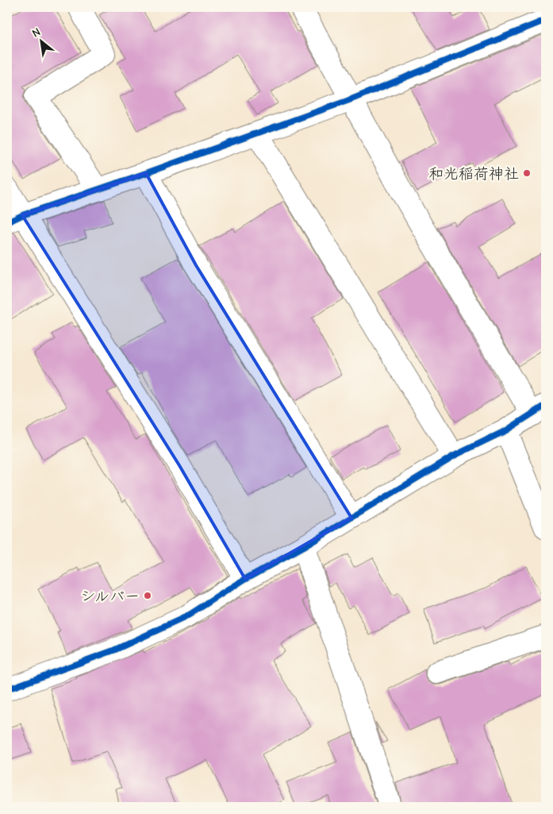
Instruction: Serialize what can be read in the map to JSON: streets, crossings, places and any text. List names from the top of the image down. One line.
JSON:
{"places":["和光稲荷神社","シルバー"],"north":"top left"}
